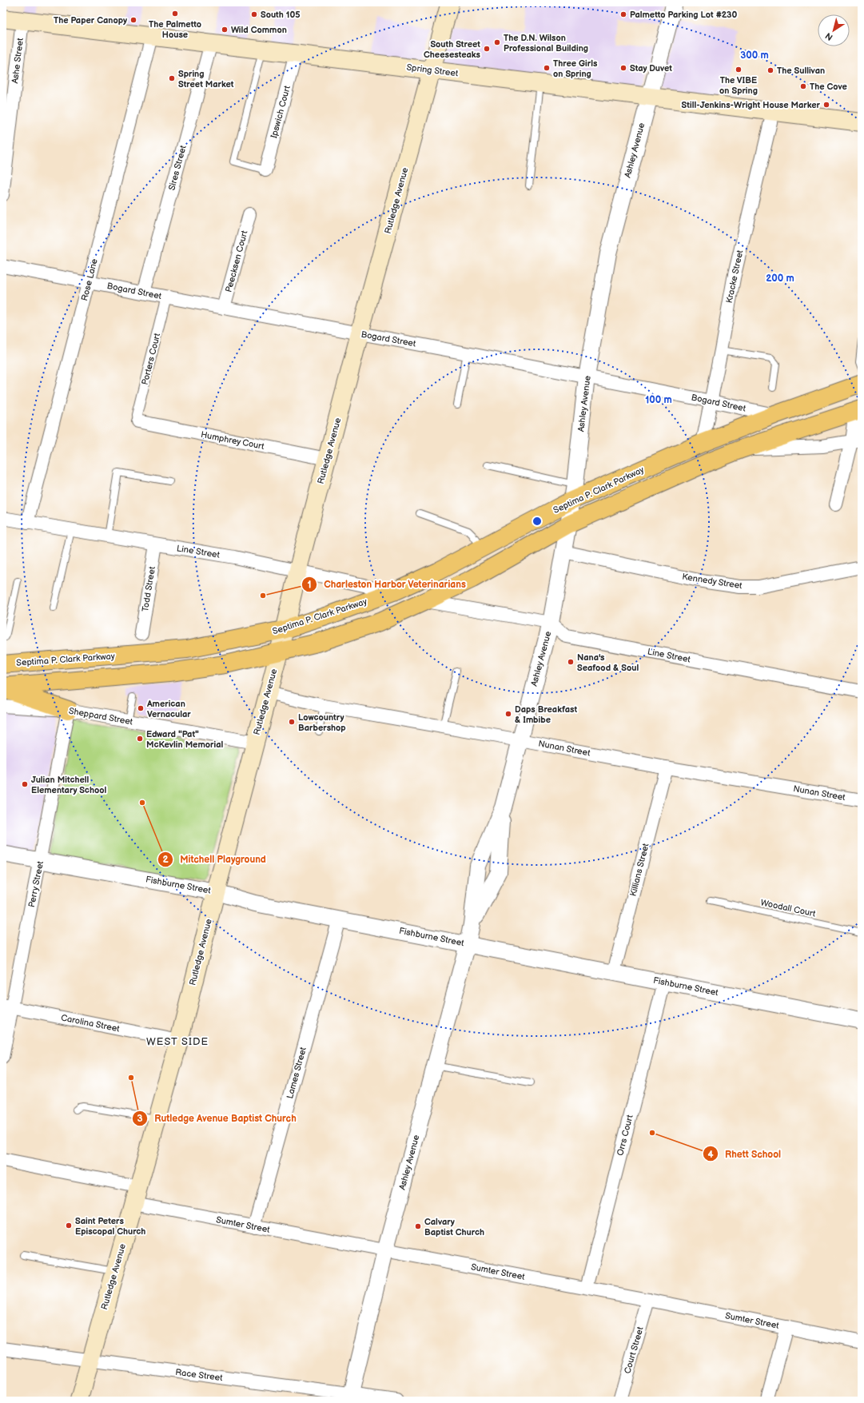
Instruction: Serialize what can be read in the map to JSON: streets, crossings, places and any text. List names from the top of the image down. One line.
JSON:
{"streets":{"highway":["Septima P. Clark Parkway"],"main road":["Spring Street","Rutledge Avenue"],"street":["Ashe Street","Ipswich Court","Ashley Avenue","Sires Street","Peecksen Court","Kracke Street","Rose Lane","Bogard Street","Porters Court","Humphrey Court","Line Street","Kennedy Street","Todd Street","Sheppard Street","Nunan Street","Killians Street","Perry Street","Fishburne Street","Carolina Street","Lames Street","Orrs Court","Sumter Street","Court Street","Race Street"],"lane":["Woodall Court"]},"crossings":[["Ashe Street","Spring Street"],["Spring Street","Ipswich Court"],["Spring Street","Ashley Avenue"],["Spring Street","Sires Street"],["Spring Street","Rutledge Avenue"],["Spring Street","Kracke Street"],["Spring Street","Rose Lane"],["Ashley Avenue","Bogard Street"],["Ashley Avenue","Septima P. Clark Parkway"],["Ashley Avenue","Line Street"],["Ashley Avenue","Kennedy Street"],["Ashley Avenue","Nunan Street"],["Ashley Avenue","Fishburne Street"],["Ashley Avenue","Sumter Street"],["Ashley Avenue","Race Street"],["Sires Street","Bogard Street"],["Rutledge Avenue","Bogard Street"],["Rutledge Avenue","Humphrey Court"],["Rutledge Avenue","Septima P. Clark Parkway"],["Rutledge Avenue","Line Street"],["Rutledge Avenue","Sheppard Street"],["Rutledge Avenue","Nunan Street"],["Rutledge Avenue","Fishburne Street"],["Rutledge Avenue","Carolina Street"],["Rutledge Avenue","Sumter Street"],["Rutledge Avenue","Race Street"],["Peecksen Court","Bogard Street"],["Kracke Street","Bogard Street"],["Kracke Street","Septima P. Clark Parkway"],["Rose Lane","Bogard Street"],["Rose Lane","Line Street"],["Bogard Street","Porters Court"],["Bogard Street","Septima P. Clark Parkway"],["Porters Court","Humphrey Court"],["Septima P. Clark Parkway","Line Street"],["Line Street","Todd Street"],["Sheppard Street","Perry Street"],["Nunan Street","Killians Street"],["Killians Street","Fishburne Street"],["Perry Street","Fishburne Street"],["Perry Street","Carolina Street"],["Fishburne Street","Lames Street"],["Fishburne Street","Orrs Court"],["Lames Street","Sumter Street"],["Orrs Court","Sumter Street"],["Sumter Street","Court Street"]],"districts":["WEST SIDE"],"places":["The Palmetto House","South 105","Palmetto Parking Lot #230","The Paper Canopy","Wild Common","The D.N. Wilson Professional Building","South Street Cheesesteaks","Three Girls on Spring","Stay Duvet","The VIBE on Spring","The Sullivan","Spring Street Market","The Cove","Still-Jenkins-Wright House Marker","Charleston Harbor Veterinarians","Nana's Seafood & Soul","American Vernacular","Daps Breakfast & Imbibe","Lowcountry Barbershop","Edward \"Pat\" McKevlin Memorial","Julian Mitchell Elementary School","Mitchell Playground","Rutledge Avenue Baptist Church","Rhett School","Saint Peters Episcopal Church","Calvary Baptist Church"],"north":"bottom left","rings":["300 m","200 m","100 m"]}
